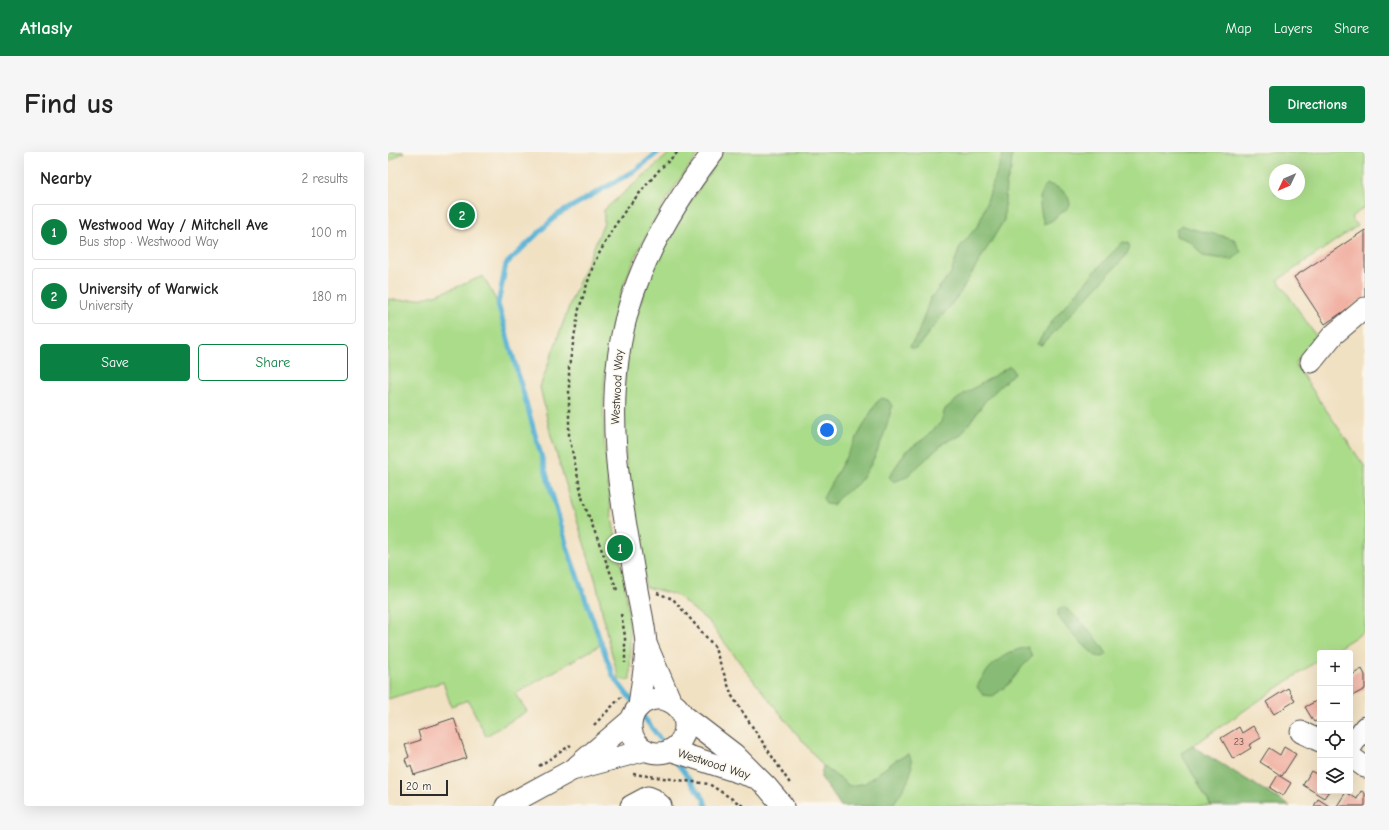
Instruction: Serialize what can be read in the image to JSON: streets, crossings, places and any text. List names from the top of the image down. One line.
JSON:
{"streets":{"street":["Westwood Way"]},"house_numbers":["23"],"scale_bar":"20 m","north":"bottom left","page":{"header":"Atlasly","nav":["Map","Layers","Share"],"buttons":["Directions",["Save","Share"]],"title":"Find us","heading":["Nearby","2 results"],"pins":["2","1"],"list":[{"mark":"1","name":"Westwood Way / Mitchell Ave","note":"Bus stop · Westwood Way","value":"100 m"},{"mark":"2","name":"University of Warwick","note":"University","value":"180 m"}],"map_buttons":["+","−"],"scale":"20 m"}}
